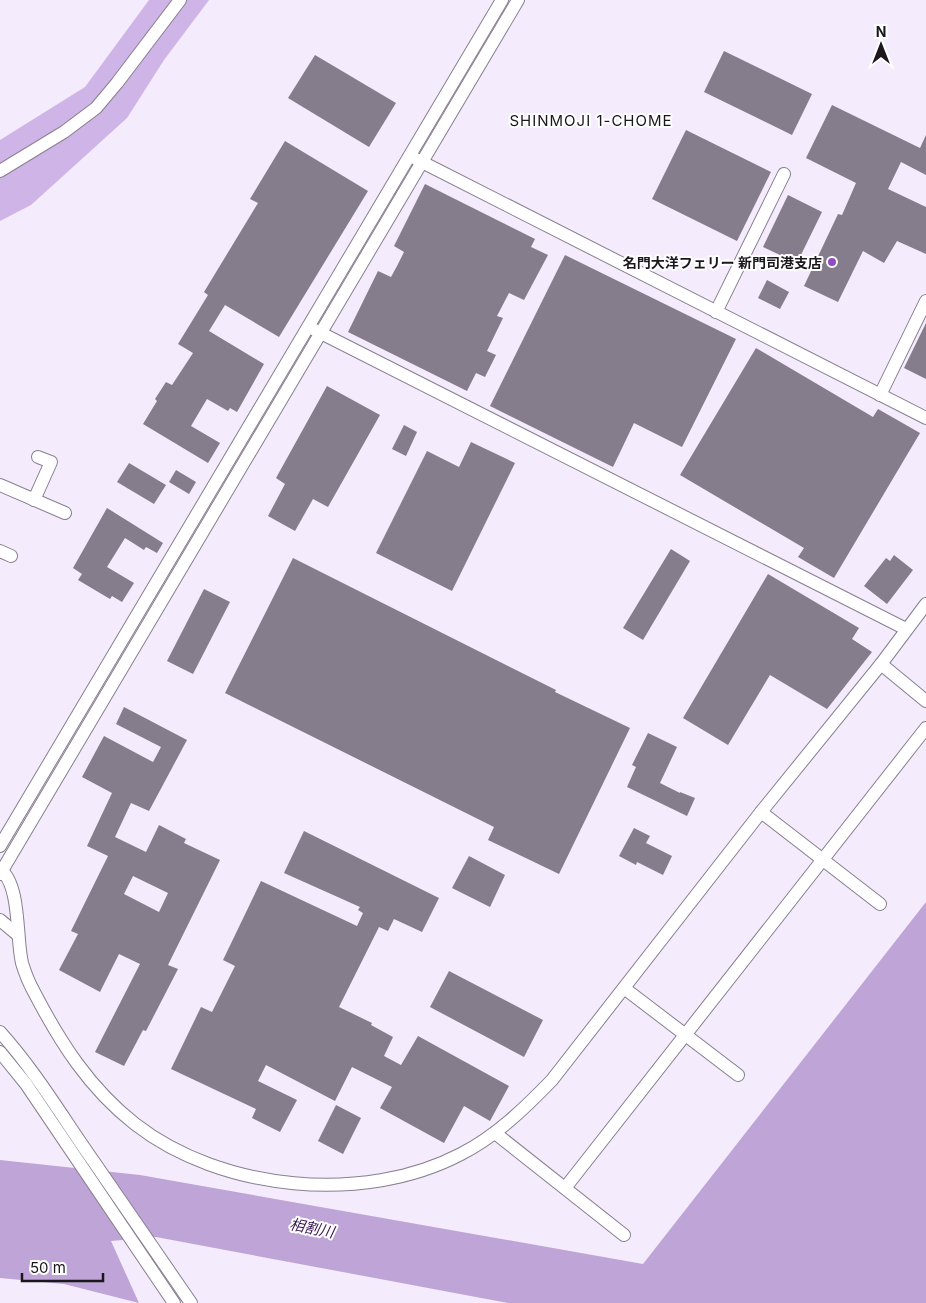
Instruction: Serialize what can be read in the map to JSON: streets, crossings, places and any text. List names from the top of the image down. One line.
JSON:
{"districts":["SHINMOJI 1-CHOME"],"water":["相割川"],"places":["名門大洋フェリー 新門司港支店"],"scale_bar":"50 m","north":"top"}
